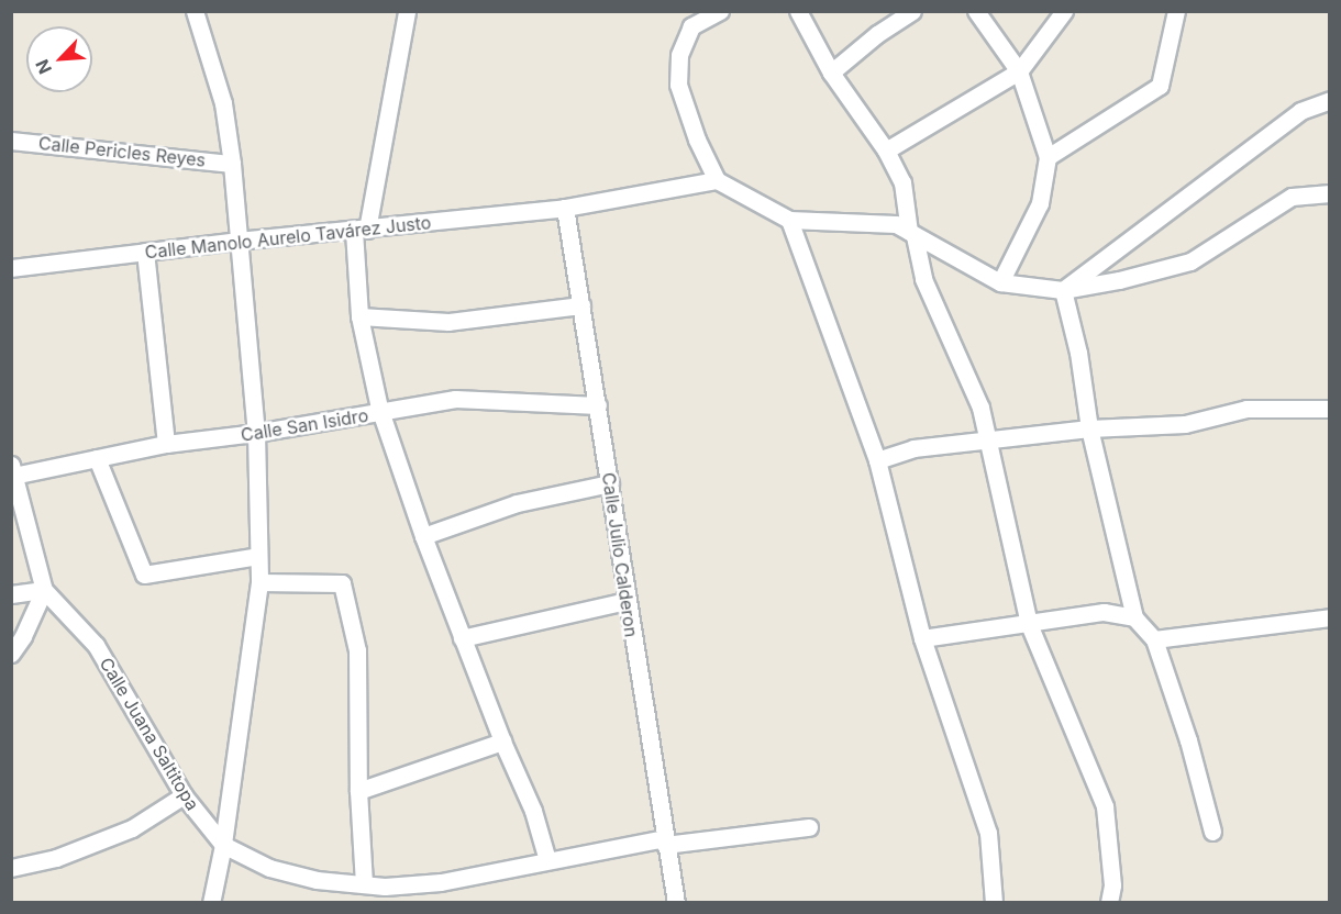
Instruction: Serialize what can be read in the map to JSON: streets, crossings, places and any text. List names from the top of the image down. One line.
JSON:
{"streets":{"street":["Calle Pericles Reyes","Calle Manolo Aurelo Tavárez Justo","Calle San Isidro","Calle Julio Calderon","Calle Juana Saltitopa"]},"crossings":[["Calle Manolo Aurelo Tavárez Justo","Calle Julio Calderon"],["Calle San Isidro","Calle Julio Calderon"],["Calle San Isidro","Calle Juana Saltitopa"],["Calle Julio Calderon","Calle Juana Saltitopa"]],"north":"bottom left"}
